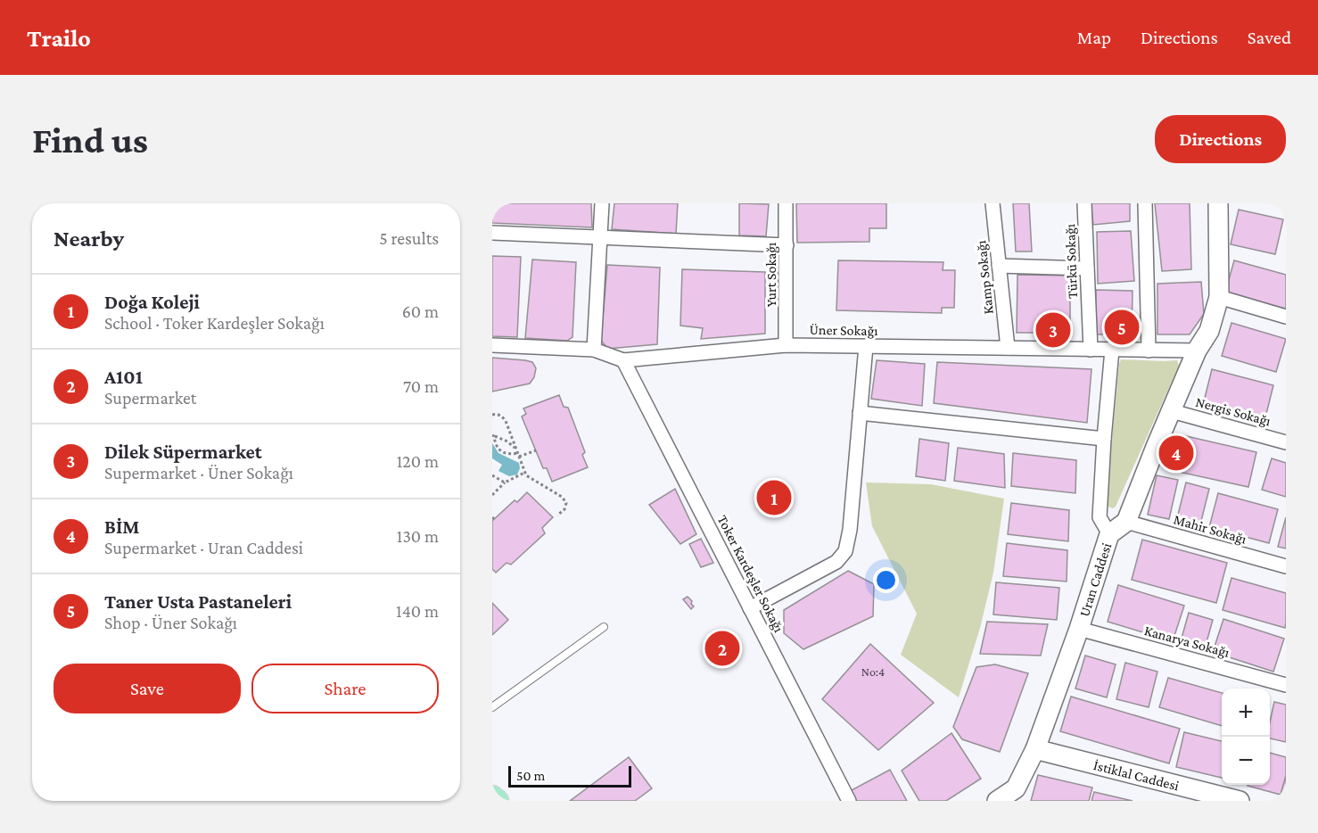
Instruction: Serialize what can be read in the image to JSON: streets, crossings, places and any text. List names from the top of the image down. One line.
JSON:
{"streets":{"main road":["Uran Caddesi","İstiklal Caddesi"],"street":["Türkü Sokağı","Yurt Sokağı","Kamp Sokağı","Üner Sokağı","Nergis Sokağı","Mahir Sokağı","Toker Kardeşler Sokağı","Kanarya Sokağı"]},"crossings":[["Türkü Sokağı","Üner Sokağı"],["Yurt Sokağı","Üner Sokağı"],["Kamp Sokağı","Üner Sokağı"],["Üner Sokağı","Toker Kardeşler Sokağı"],["Mahir Sokağı","Uran Caddesi"],["Uran Caddesi","Kanarya Sokağı"],["Uran Caddesi","İstiklal Caddesi"]],"house_numbers":["No:4"],"scale_bar":"50 m","page":{"header":"Trailo","nav":["Map","Directions","Saved"],"buttons":["Directions",["Save","Share"]],"title":"Find us","heading":["Nearby","5 results"],"list":[{"mark":"1","name":"Doğa Koleji","note":"School · Toker Kardeşler Sokağı","value":"60 m"},{"mark":"2","name":"A101","note":"Supermarket","value":"70 m"},{"mark":"3","name":"Dilek Süpermarket","note":"Supermarket · Üner Sokağı","value":"120 m"},{"mark":"4","name":"BİM","note":"Supermarket · Uran Caddesi","value":"130 m"},{"mark":"5","name":"Taner Usta Pastaneleri","note":"Shop · Üner Sokağı","value":"140 m"}],"pins":["5","3","4","1","2"],"map_buttons":["+","−"],"scale":"50 m"}}
